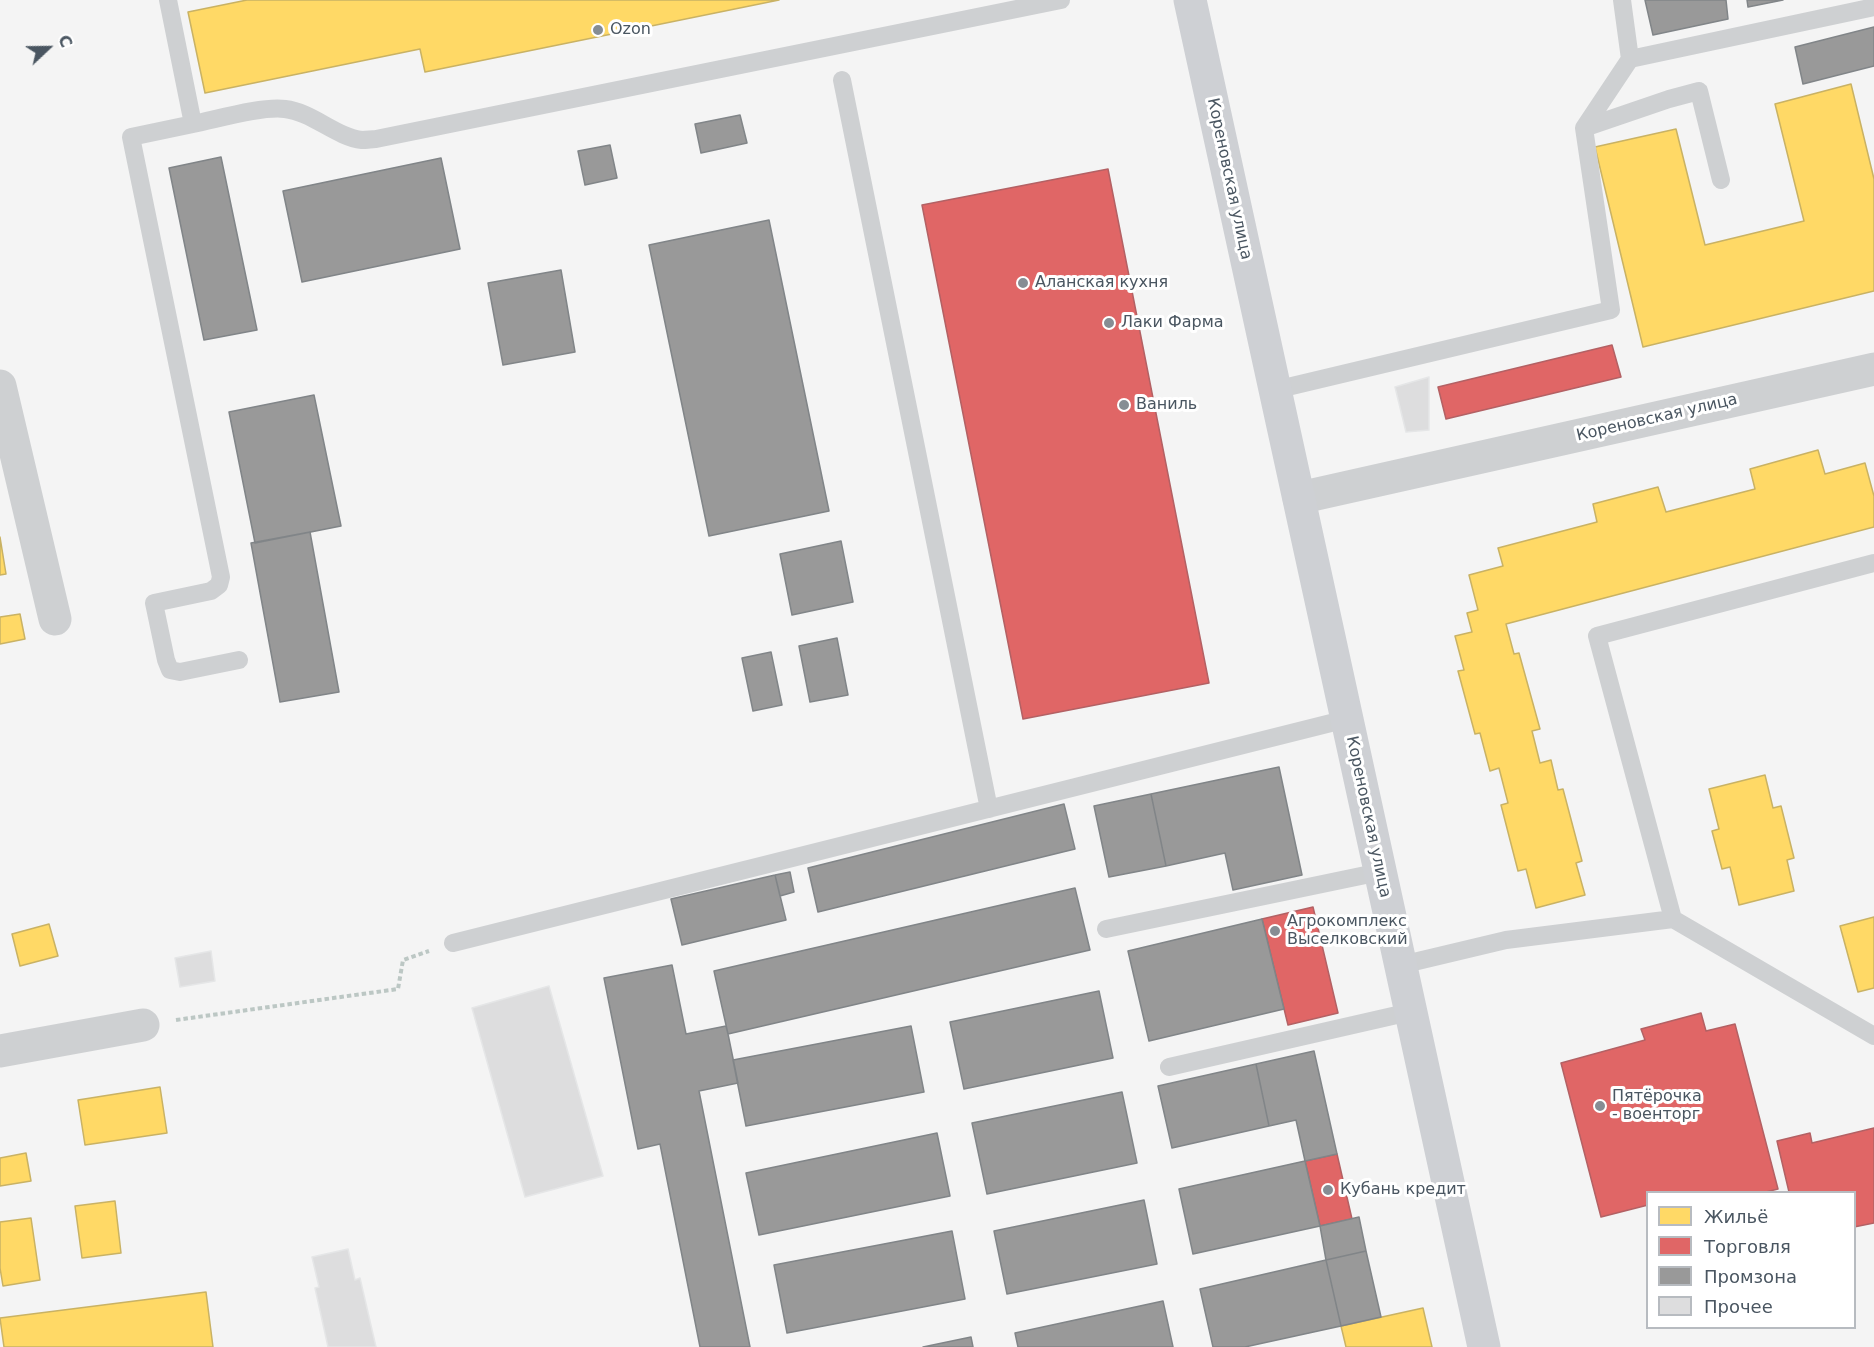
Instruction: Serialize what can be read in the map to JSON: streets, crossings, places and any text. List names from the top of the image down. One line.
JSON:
{"streets":{"street":["Кореновская улица"]},"places":["Ozon","Аланская кухня","Лаки Фарма","Ваниль","Агрокомплекс Выселковский","Пятёрочка - военторг","Кубань кредит"],"legend":["Жильё","Торговля","Промзона","Прочее"],"north":"right"}
